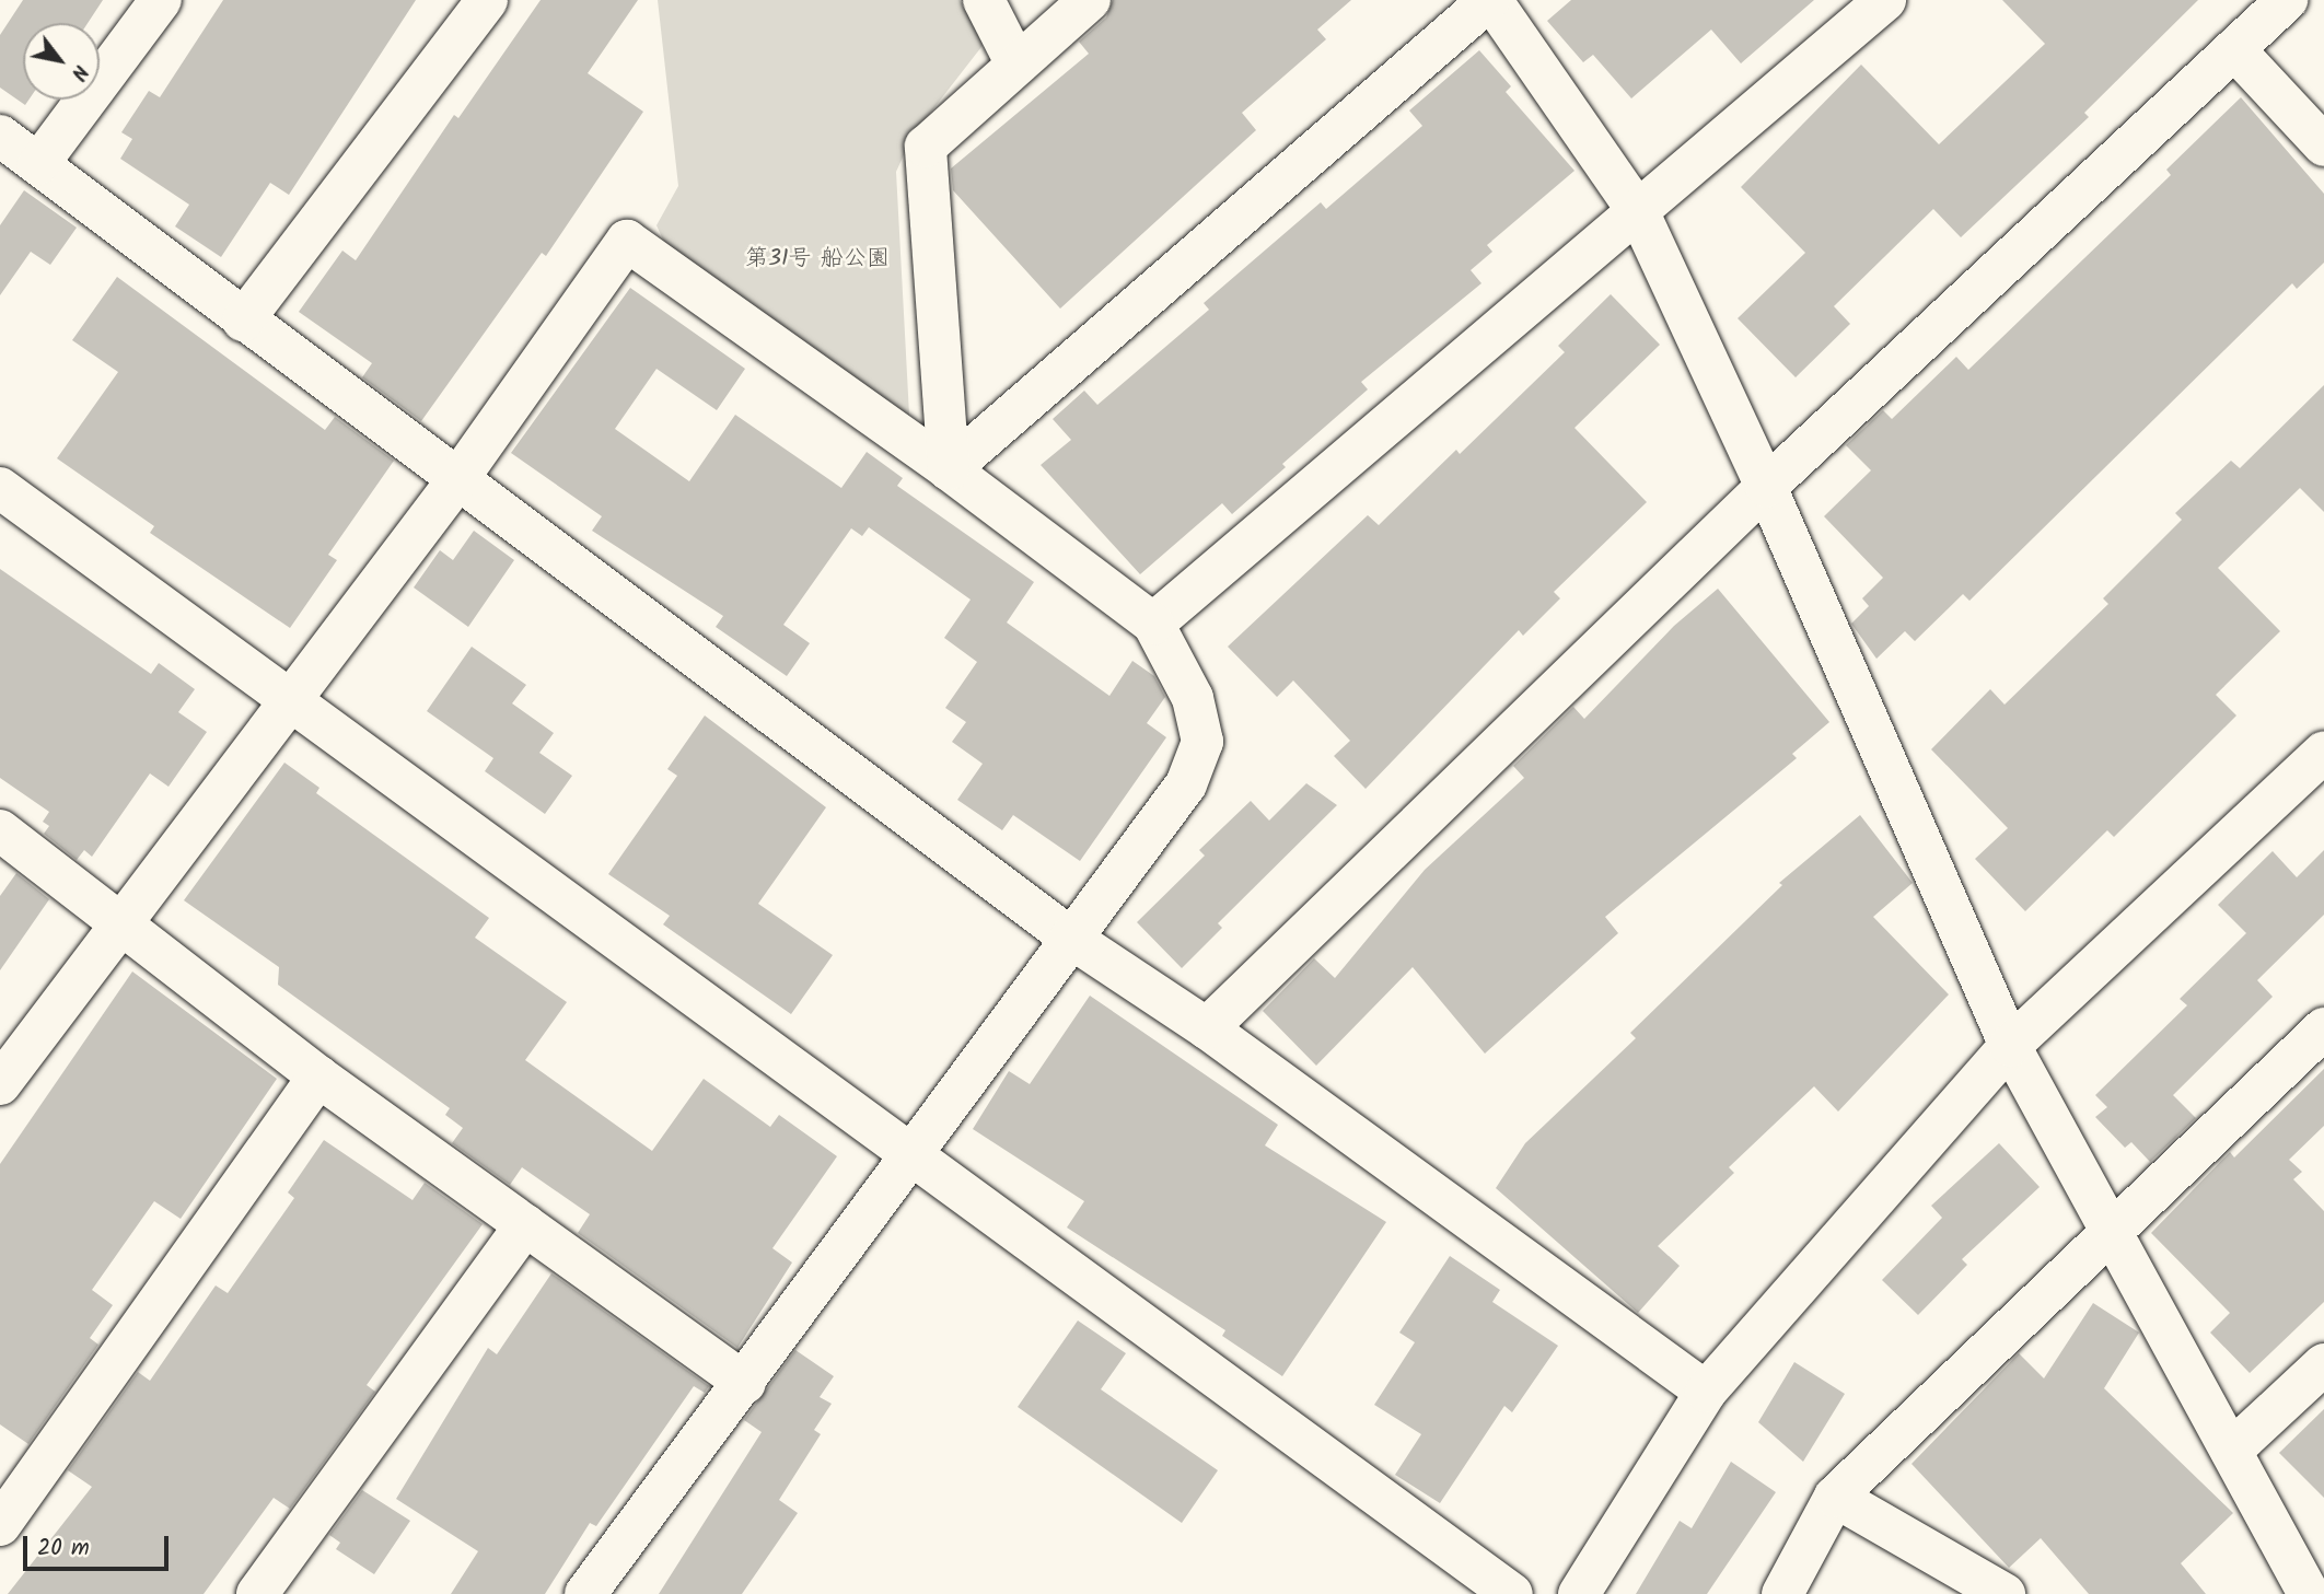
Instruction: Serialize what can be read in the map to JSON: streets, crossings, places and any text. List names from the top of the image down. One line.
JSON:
{"parks":["第31号 船公園"],"scale_bar":"20 m","north":"bottom right"}
